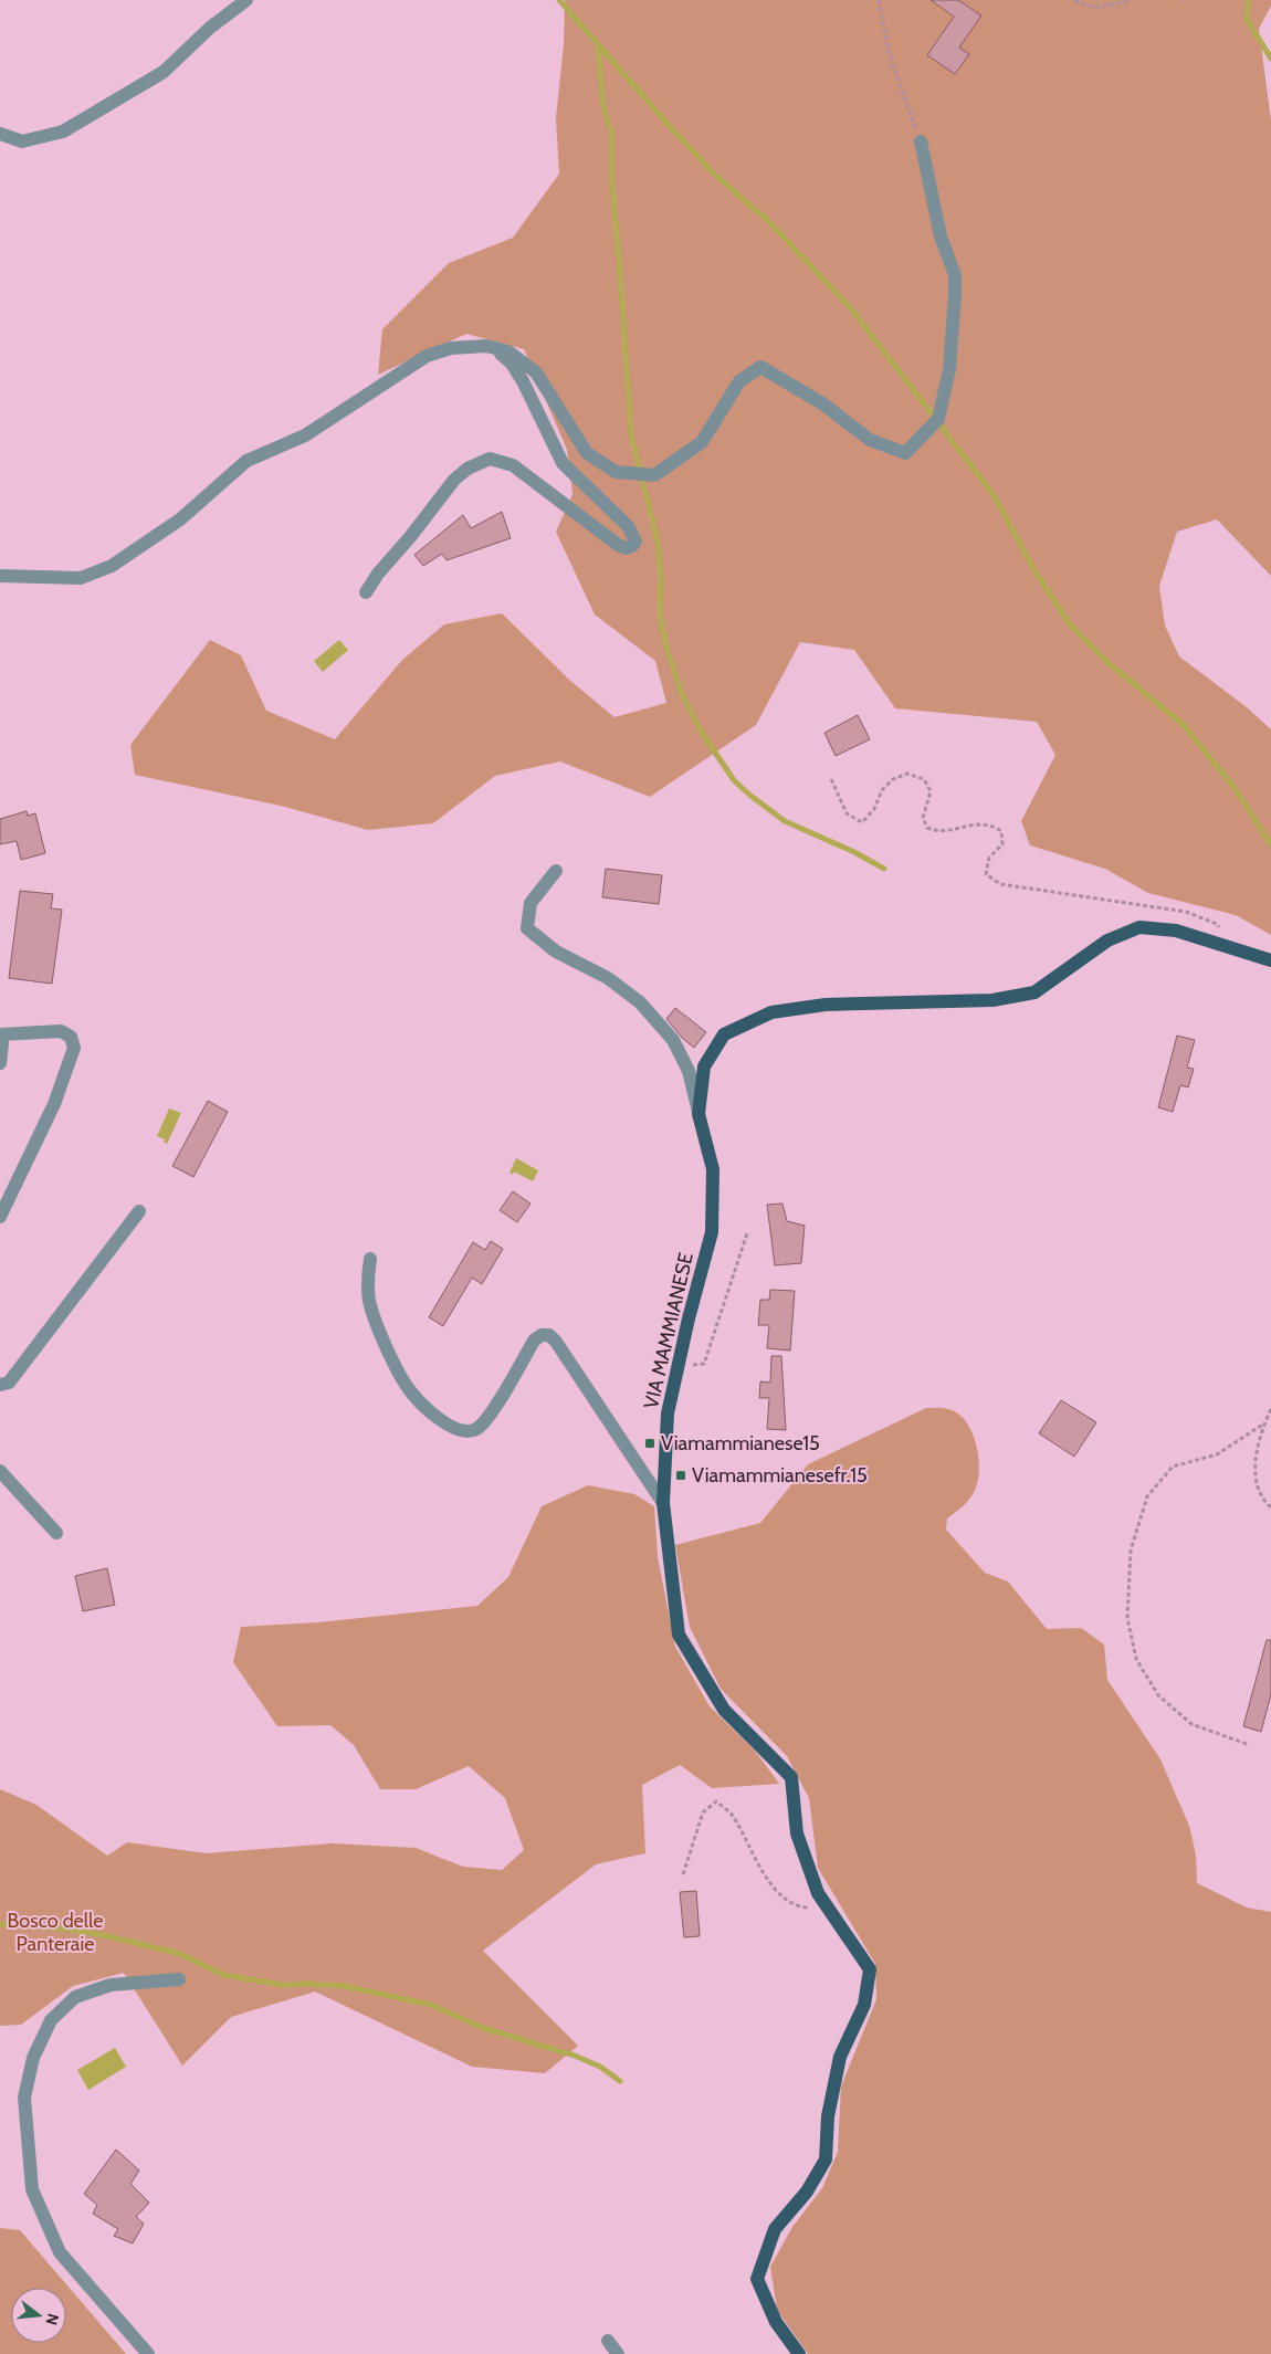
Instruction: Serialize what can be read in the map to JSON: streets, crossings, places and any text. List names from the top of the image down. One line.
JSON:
{"streets":{"main road":["VIA MAMMIANESE"]},"parks":["Bosco delle Panteraie"],"places":{"transit":["Viamammianese15","Viamammianesefr.15"]},"north":"right"}
